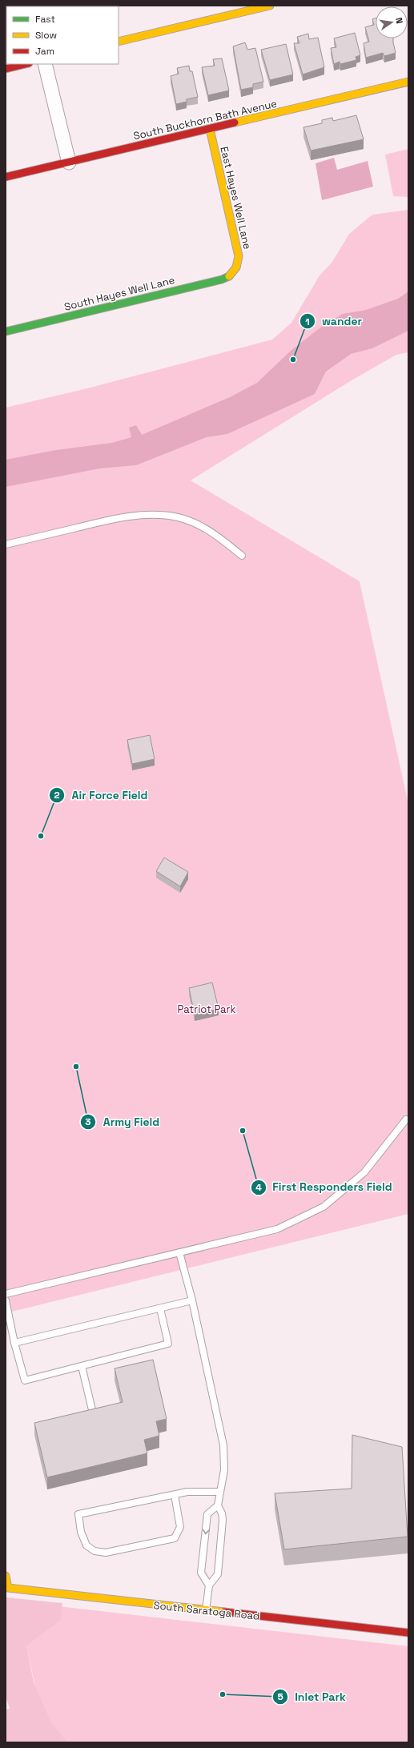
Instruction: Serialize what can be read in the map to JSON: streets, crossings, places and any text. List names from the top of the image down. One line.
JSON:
{"streets":{"street":["South Buckhorn Bath Avenue","East Hayes Well Lane","South Hayes Well Lane","South Saratoga Road"]},"crossings":[["South Buckhorn Bath Avenue","East Hayes Well Lane"],["East Hayes Well Lane","South Hayes Well Lane"]],"parks":["Patriot Park"],"places":["wander","Air Force Field","Army Field","First Responders Field","Inlet Park"],"legend":["Fast","Slow","Jam"],"north":"right"}
